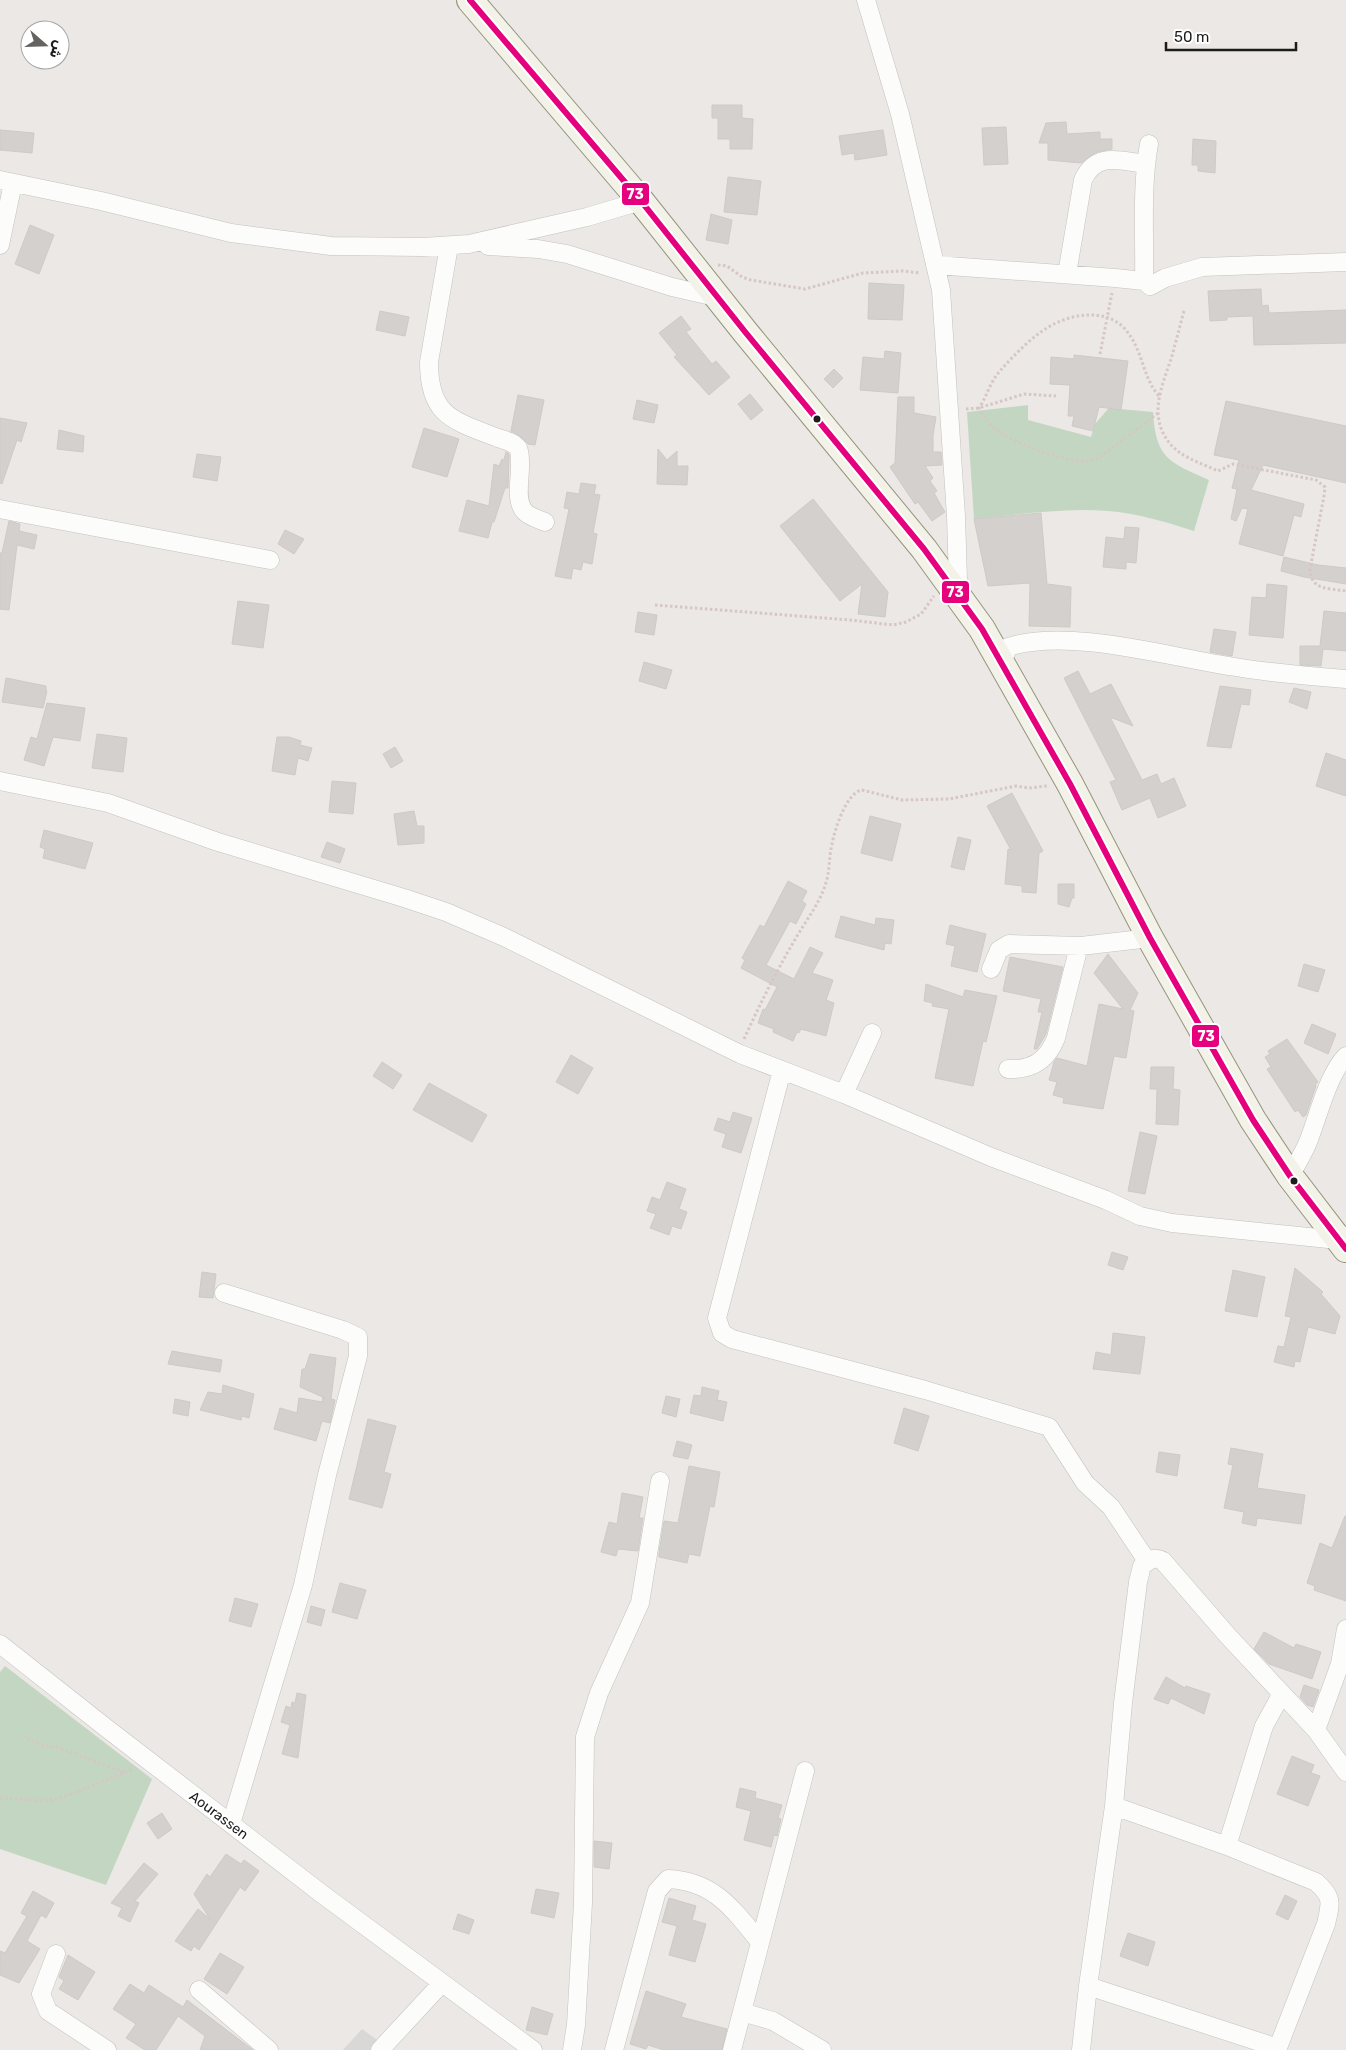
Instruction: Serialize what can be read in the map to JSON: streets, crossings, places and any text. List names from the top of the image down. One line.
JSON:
{"streets":{"street":["Aourassen"]},"lines":["transit line 73"],"scale_bar":"50 m","north":"right"}
